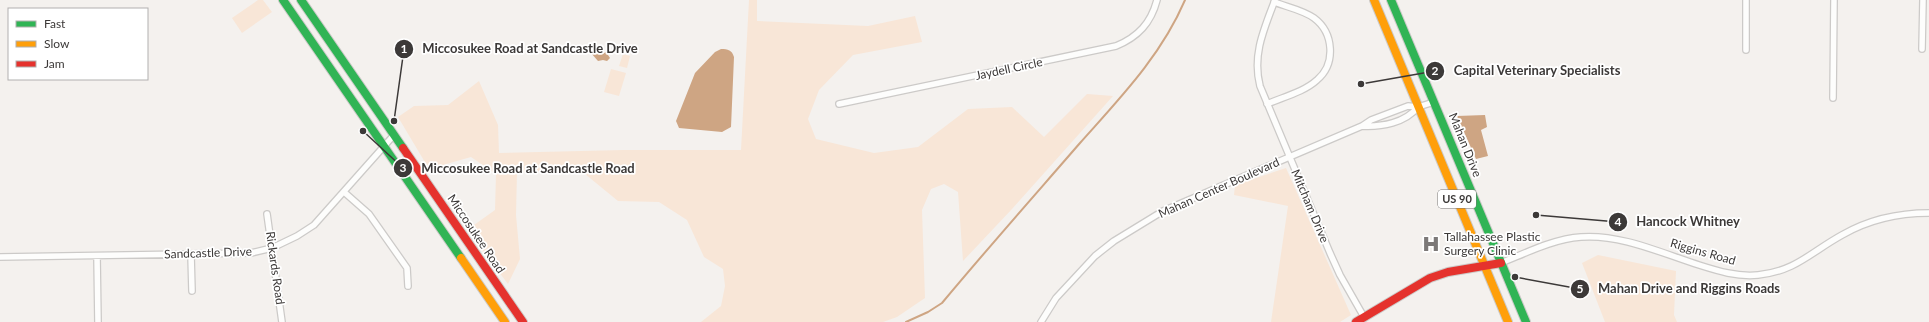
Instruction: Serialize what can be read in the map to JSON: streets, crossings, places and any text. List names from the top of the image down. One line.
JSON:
{"streets":{"street":["Jaydell Circle","Mahan Drive","Mahan Center Boulevard","US 90","Mitcham Drive","Miccosukee Road","Riggins Road","Sandcastle Drive","Rickards Road"]},"crossings":[["Mahan Drive","Mahan Center Boulevard"],["Mahan Drive","Riggins Road"],["Mahan Center Boulevard","US 90"],["Mahan Center Boulevard","Mitcham Drive"],["US 90","Riggins Road"],["Mitcham Drive","Riggins Road"],["Miccosukee Road","Sandcastle Drive"],["Sandcastle Drive","Rickards Road"]],"places":{"other":["Capital Veterinary Specialists","Miccosukee Road at Sandcastle Drive","Miccosukee Road at Sandcastle Road","Hancock Whitney","Mahan Drive and Riggins Roads"],"hospital":["Tallahassee Plastic Surgery Clinic"]},"legend":["Fast","Slow","Jam"]}
